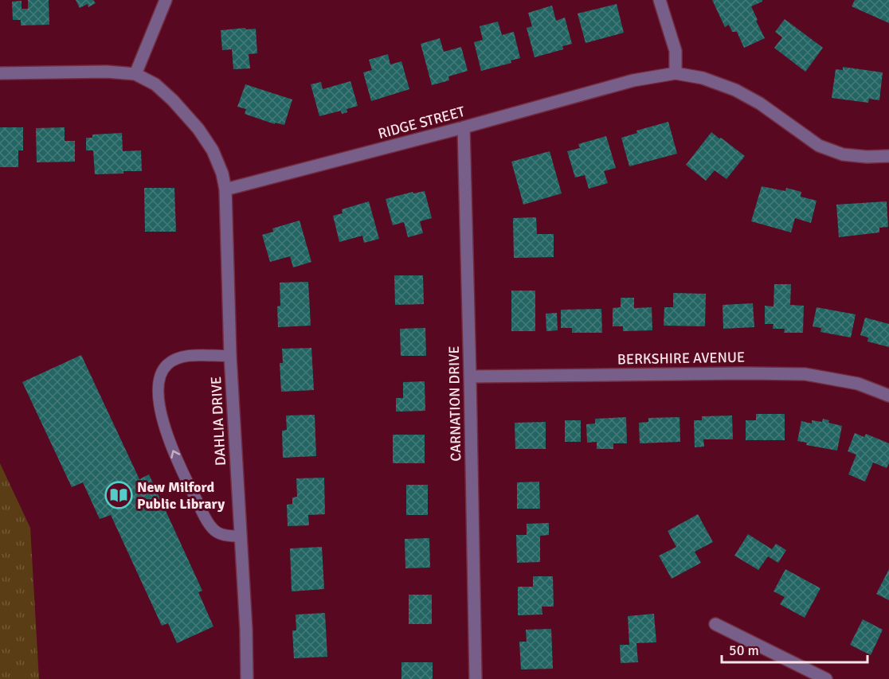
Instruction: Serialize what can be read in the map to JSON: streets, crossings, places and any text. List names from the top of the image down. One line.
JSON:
{"streets":{"street":["RIDGE STREET","BERKSHIRE AVENUE","CARNATION DRIVE","DAHLIA DRIVE"]},"crossings":[["RIDGE STREET","CARNATION DRIVE"],["RIDGE STREET","DAHLIA DRIVE"],["BERKSHIRE AVENUE","CARNATION DRIVE"]],"places":{"library":["New Milford Public Library"]},"scale_bar":"50 m"}
